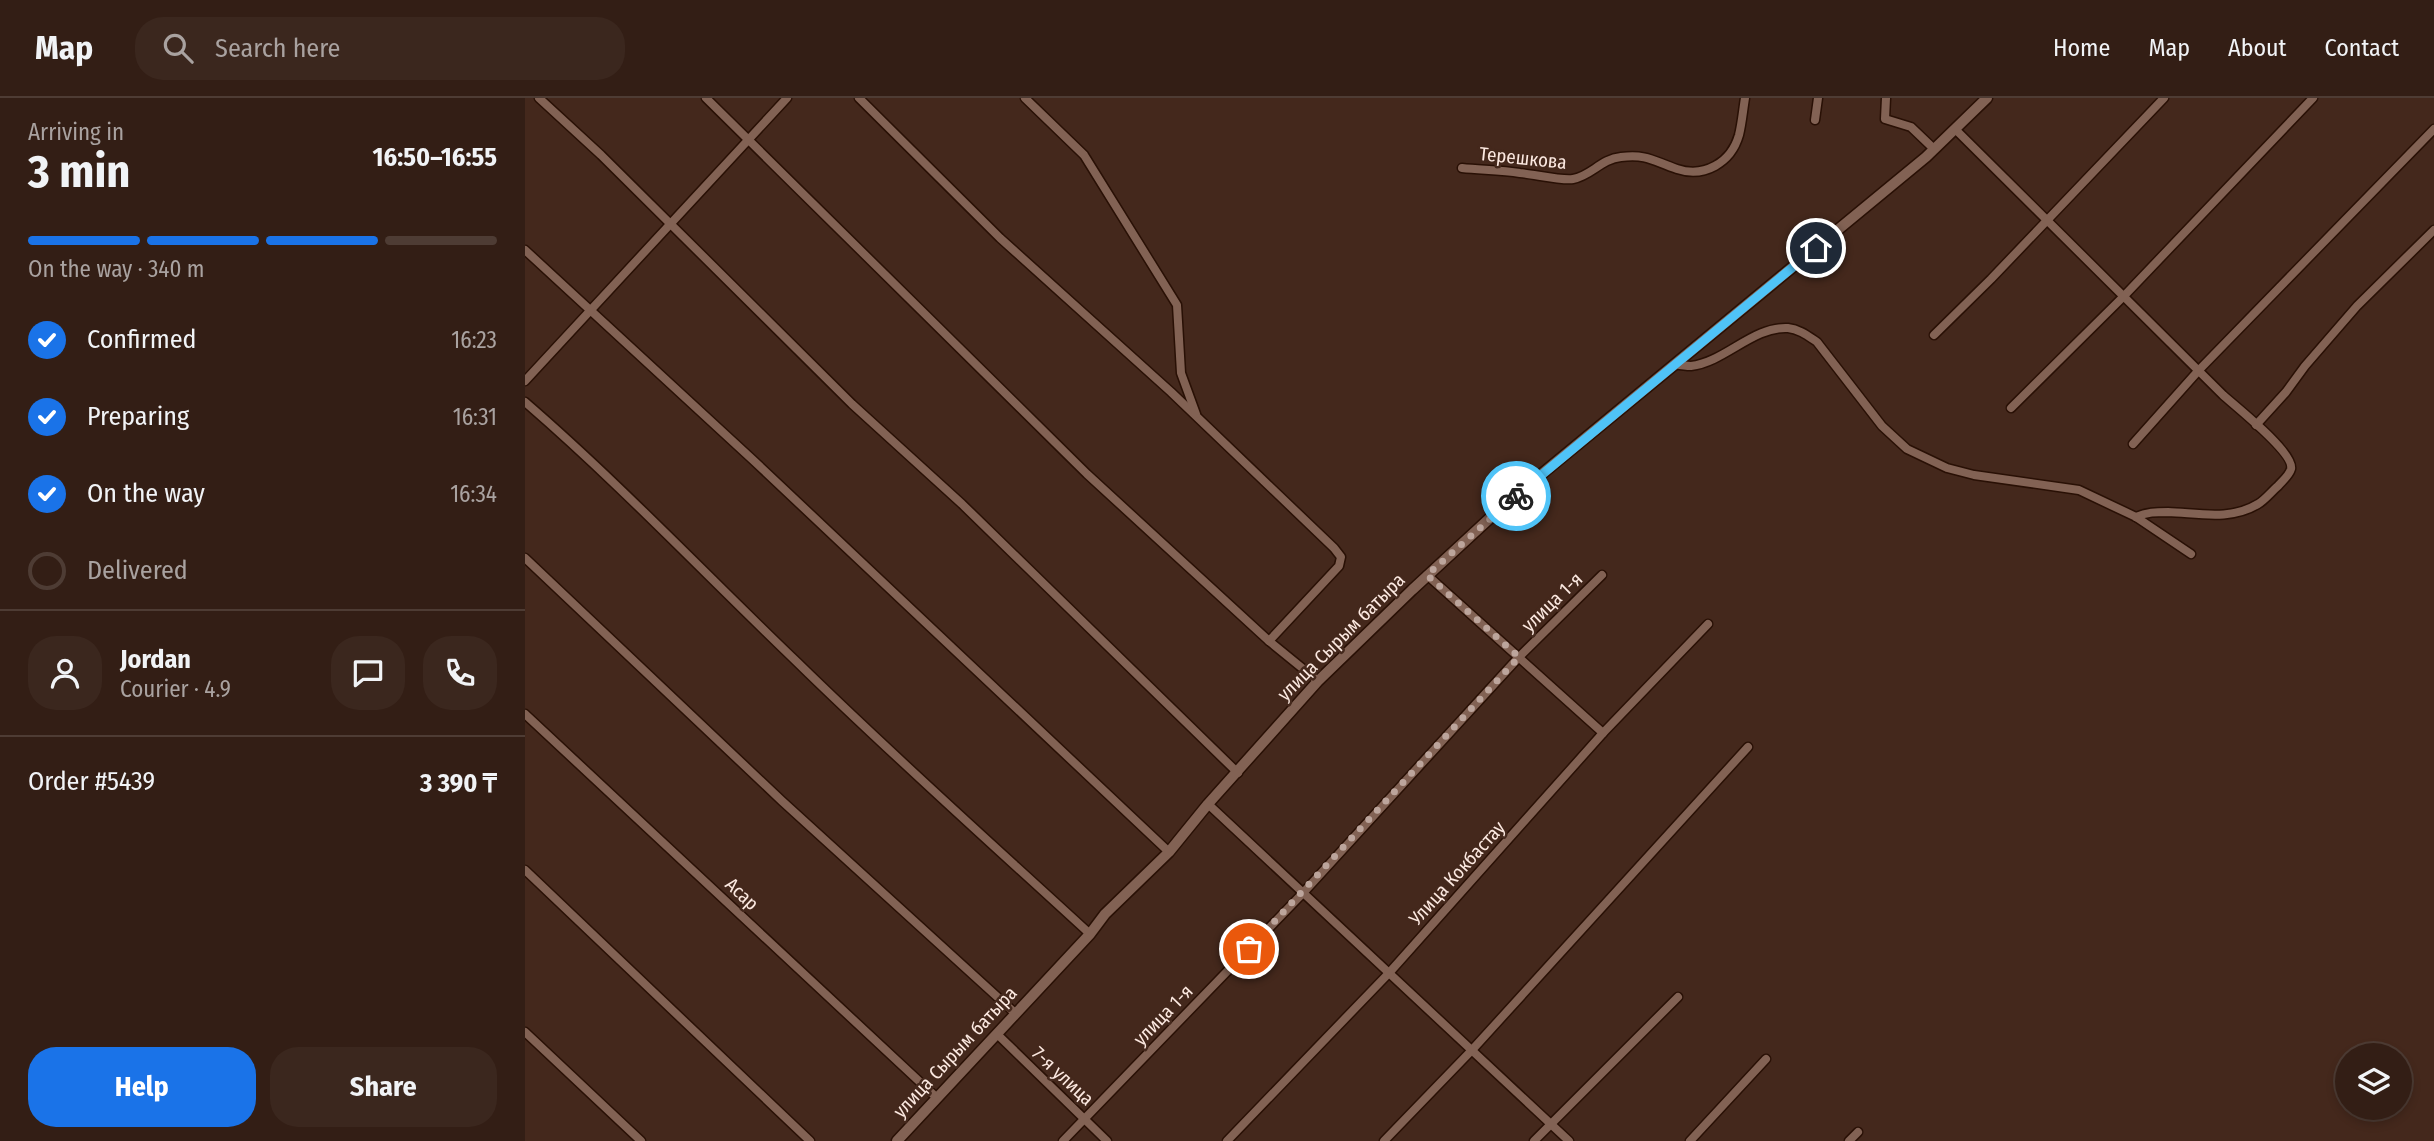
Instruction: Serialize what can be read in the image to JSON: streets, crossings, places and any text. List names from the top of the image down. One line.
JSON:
{"streets":{"street":["Терешкова","улица 1-я","улица Сырым батыра","Улица Кокбастау","Асар","7-я улица"]},"crossings":[["улица 1-я","7-я улица"],["улица Сырым батыра","Асар"],["улица Сырым батыра","7-я улица"]],"page":{"header":"Map","search":"Search here","nav":["Home","Map","About","Contact"],"heading":["3 min","Arriving in","16:50–16:55"],"panel":["Jordan","Courier · 4.9","Order #5439","3 390 ₸"],"bar":"On the way · 340 m","list":[["Confirmed","16:23"],["Preparing","16:31"],["On the way","16:34"],"Delivered"],"buttons":["Help","Share"]}}
